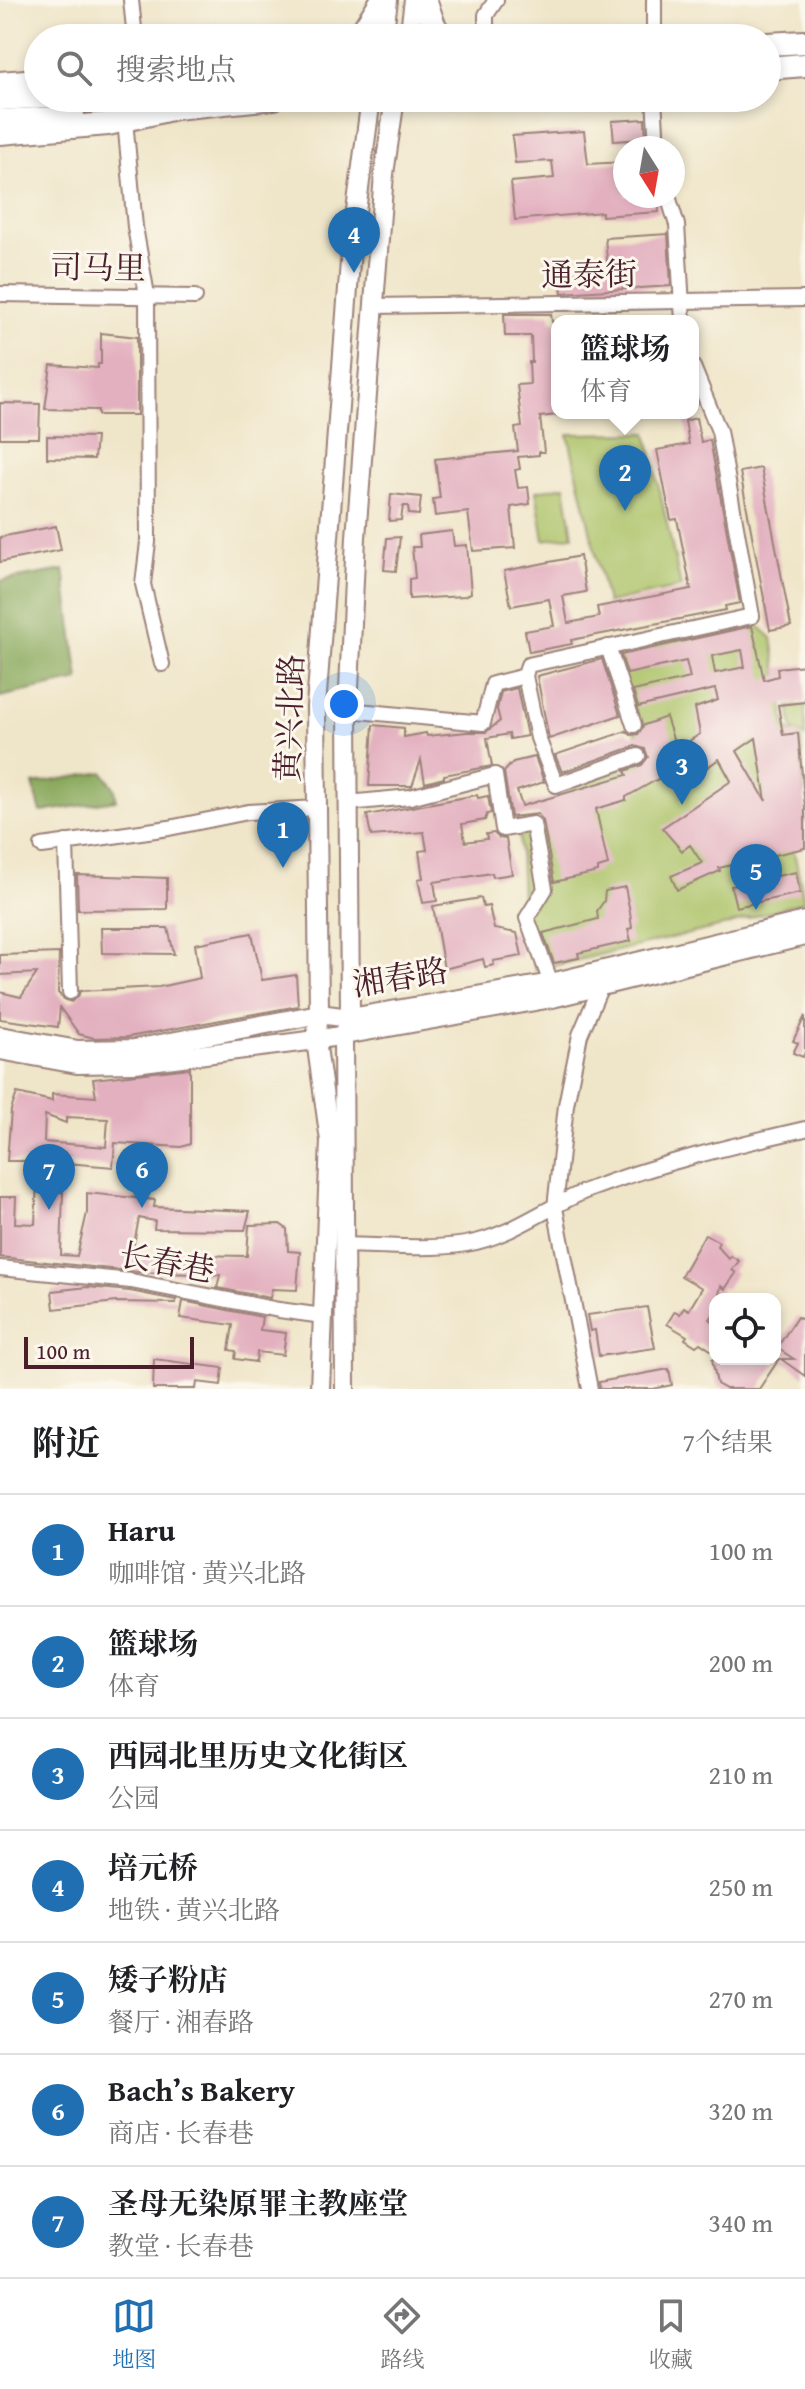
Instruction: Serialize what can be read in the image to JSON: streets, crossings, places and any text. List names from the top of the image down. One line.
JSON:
{"streets":{"main road":["黄兴北路","湘春路"],"street":["司马里","通泰街","长春巷"]},"crossings":[["通泰街","黄兴北路"],["黄兴北路","湘春路"],["黄兴北路","长春巷"]],"scale_bar":"100 m","north":"bottom","page":{"search":"搜索地点","pins":["4","2","3","1","5","6","7"],"popup":["篮球场","体育"],"scale":"100 m","heading":["附近","7个结果"],"list":[{"mark":"1","name":"Haru","note":"咖啡馆 · 黄兴北路","value":"100 m"},{"mark":"2","name":"篮球场","note":"体育","value":"200 m"},{"mark":"3","name":"西园北里历史文化街区","note":"公园","value":"210 m"},{"mark":"4","name":"培元桥","note":"地铁 · 黄兴北路","value":"250 m"},{"mark":"5","name":"矮子粉店","note":"餐厅 · 湘春路","value":"270 m"},{"mark":"6","name":"Bach’s Bakery","note":"商店 · 长春巷","value":"320 m"},{"mark":"7","name":"圣母无染原罪主教座堂","note":"教堂 · 长春巷","value":"340 m"}],"nav":["地图","路线","收藏"]}}
